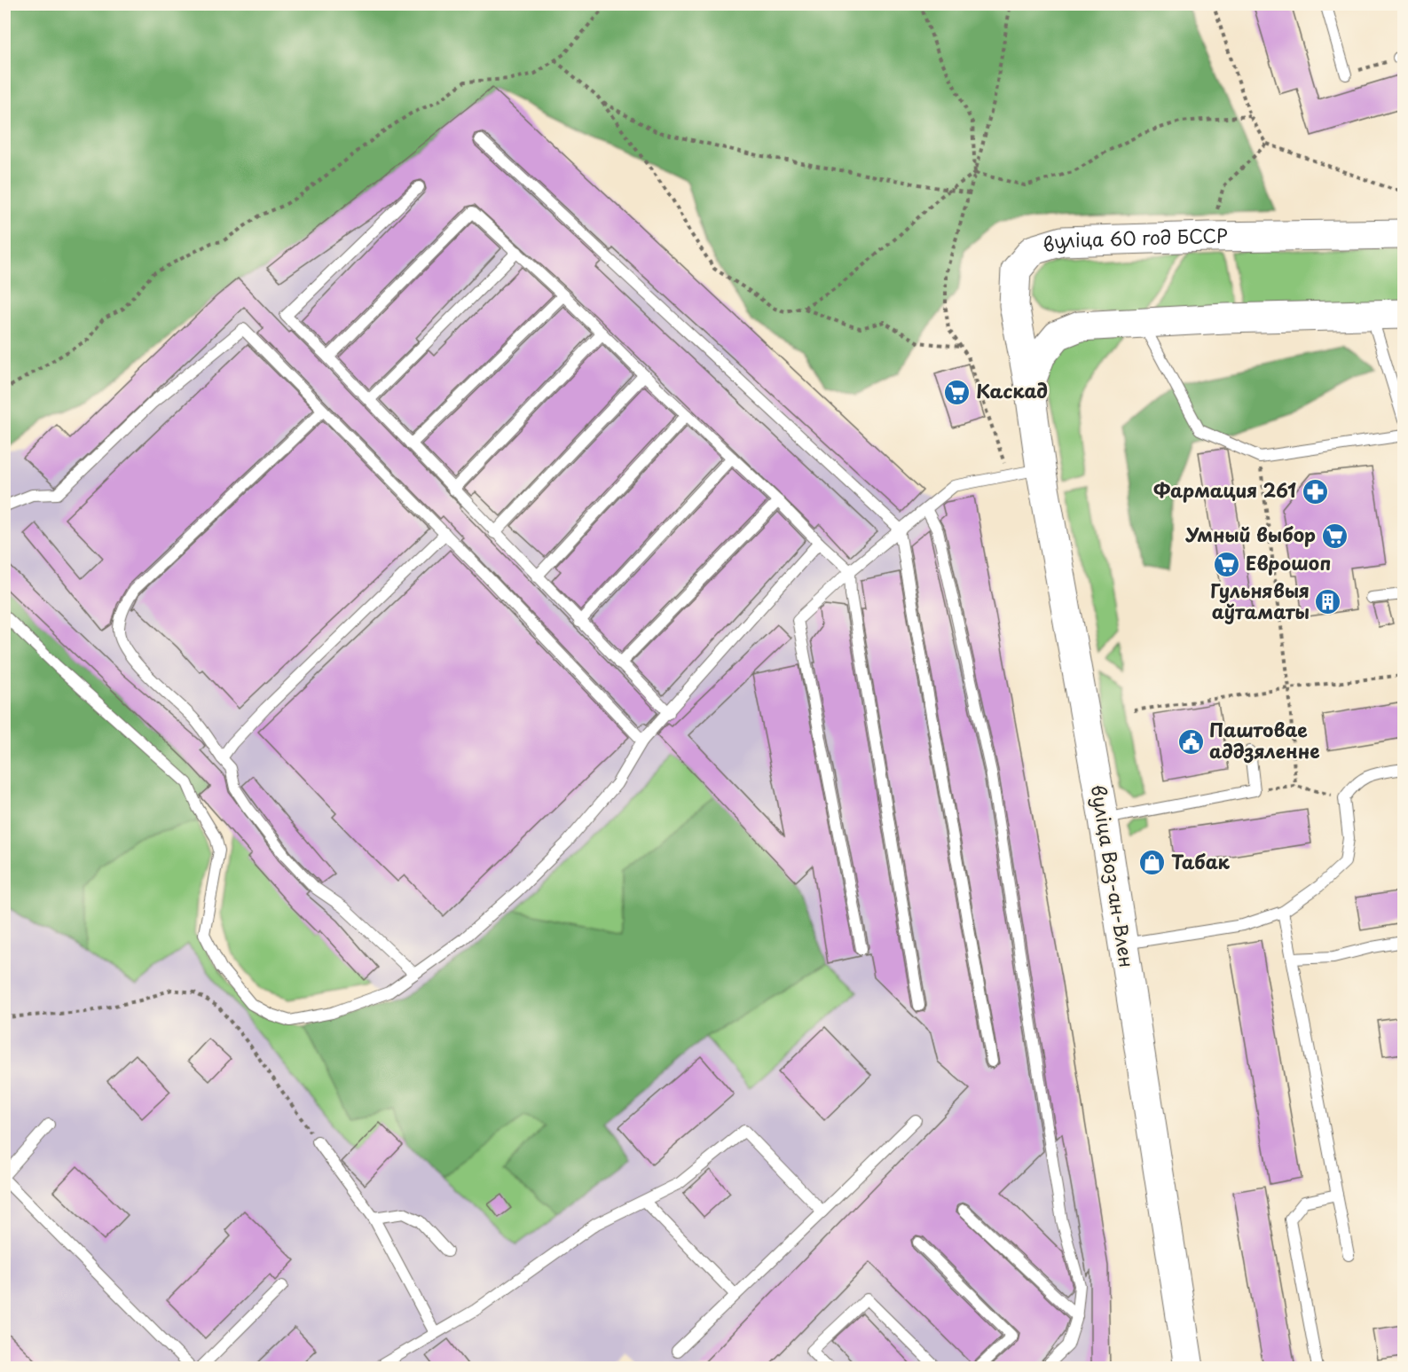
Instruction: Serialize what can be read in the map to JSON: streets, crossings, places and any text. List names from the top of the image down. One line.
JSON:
{"streets":{"main road":["вуліца 60 год БССР","вуліца Воз-ан-Влен"]},"crossings":[["вуліца 60 год БССР","вуліца Воз-ан-Влен"]],"places":{"supermarket":["Каскад","Умный выбор","Еврошоп"],"pharmacy":["Фармация 261"],"building":["Гульнявыя аўтаматы"],"public building":["Паштовае аддзяленне"],"shop":["Табак"]}}
